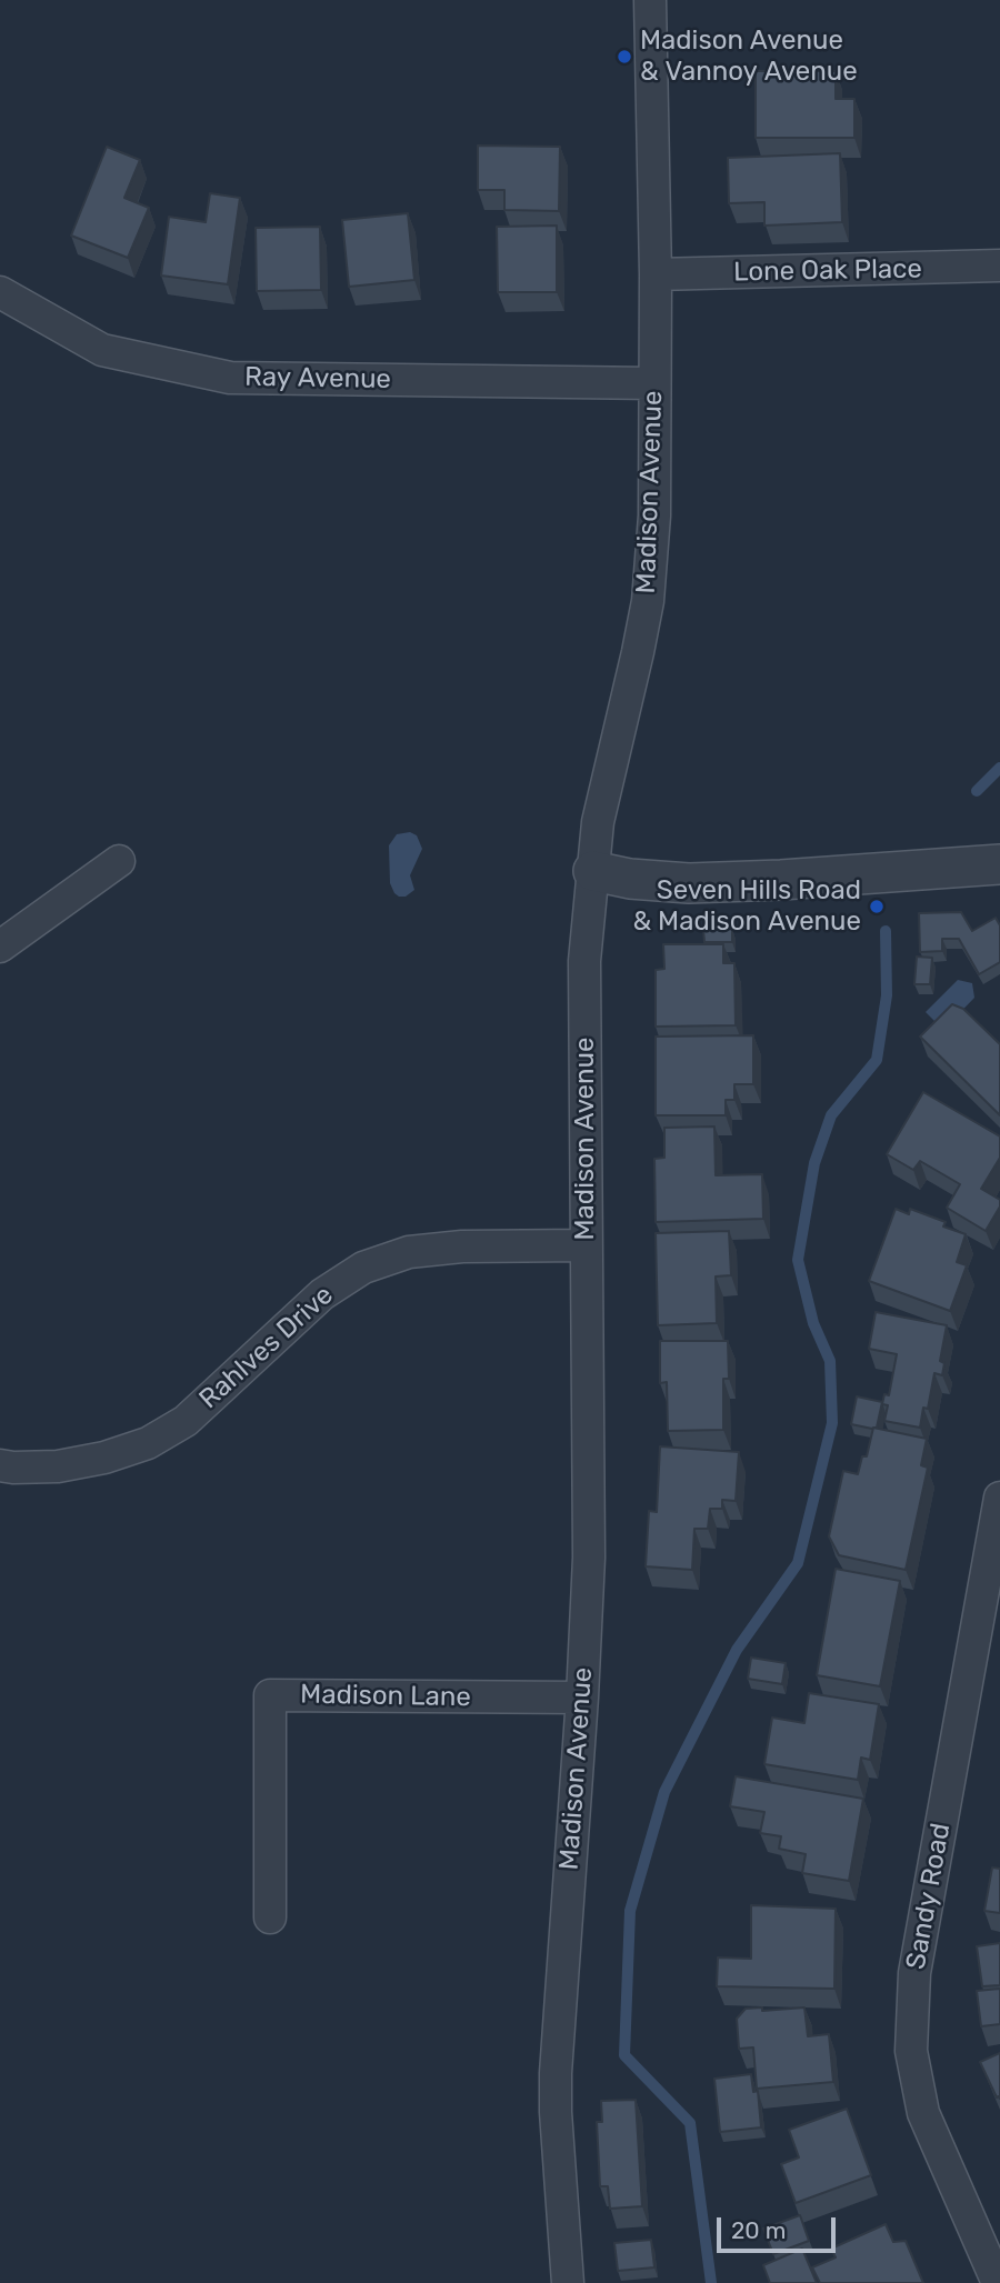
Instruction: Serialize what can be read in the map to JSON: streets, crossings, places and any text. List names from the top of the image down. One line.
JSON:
{"streets":{"street":["Lone Oak Place","Ray Avenue","Madison Avenue","Rahlves Drive","Madison Lane","Sandy Road"]},"crossings":[["Lone Oak Place","Madison Avenue"],["Ray Avenue","Madison Avenue"],["Madison Avenue","Rahlves Drive"],["Madison Avenue","Madison Lane"]],"places":["Madison Avenue & Vannoy Avenue","Seven Hills Road & Madison Avenue"],"scale_bar":"20 m"}
